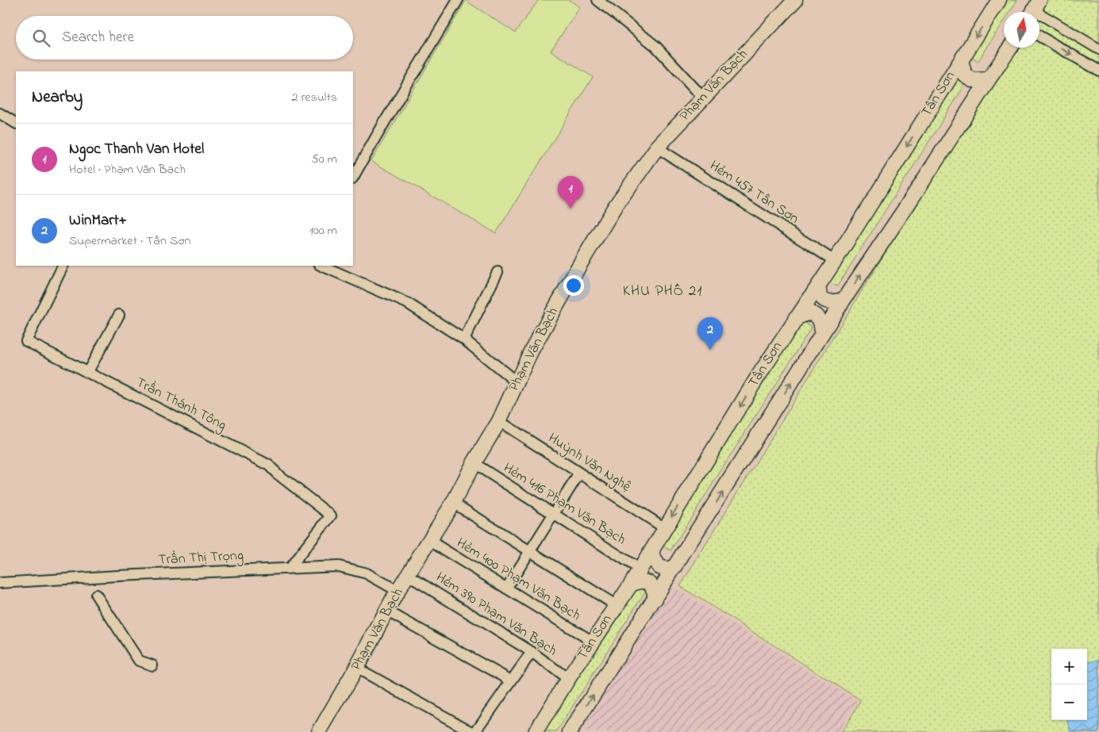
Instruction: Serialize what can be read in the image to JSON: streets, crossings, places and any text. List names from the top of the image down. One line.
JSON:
{"streets":{"street":["Phạm Văn Bạch","Tân Sơn","Hẻm 457 Tân Sơn","Trần Thánh Tông","Huỳnh Văn Nghệ","Hẻm 416 Phạm Văn Bạch","Trần Thị Trọng","Hẻm 400 Phạm Văn Bạch","Hẻm 390 Phạm Văn Bạch"]},"crossings":[["Phạm Văn Bạch","Hẻm 457 Tân Sơn"],["Phạm Văn Bạch","Huỳnh Văn Nghệ"],["Phạm Văn Bạch","Hẻm 416 Phạm Văn Bạch"],["Phạm Văn Bạch","Trần Thị Trọng"],["Phạm Văn Bạch","Hẻm 400 Phạm Văn Bạch"],["Phạm Văn Bạch","Hẻm 390 Phạm Văn Bạch"],["Tân Sơn","Hẻm 457 Tân Sơn"],["Tân Sơn","Huỳnh Văn Nghệ"],["Tân Sơn","Hẻm 416 Phạm Văn Bạch"],["Tân Sơn","Hẻm 400 Phạm Văn Bạch"],["Tân Sơn","Hẻm 390 Phạm Văn Bạch"],["Trần Thánh Tông","Trần Thị Trọng"]],"districts":["KHU PHỐ 21"],"north":"top","page":{"search":"Search here","heading":["Nearby","2 results"],"list":[{"mark":"1","name":"Ngoc Thanh Van Hotel","note":"Hotel · Phạm Văn Bạch","value":"50 m"},{"mark":"2","name":"WinMart+","note":"Supermarket · Tân Sơn","value":"100 m"}],"pins":["1","2"],"map_buttons":["+","−"]}}
